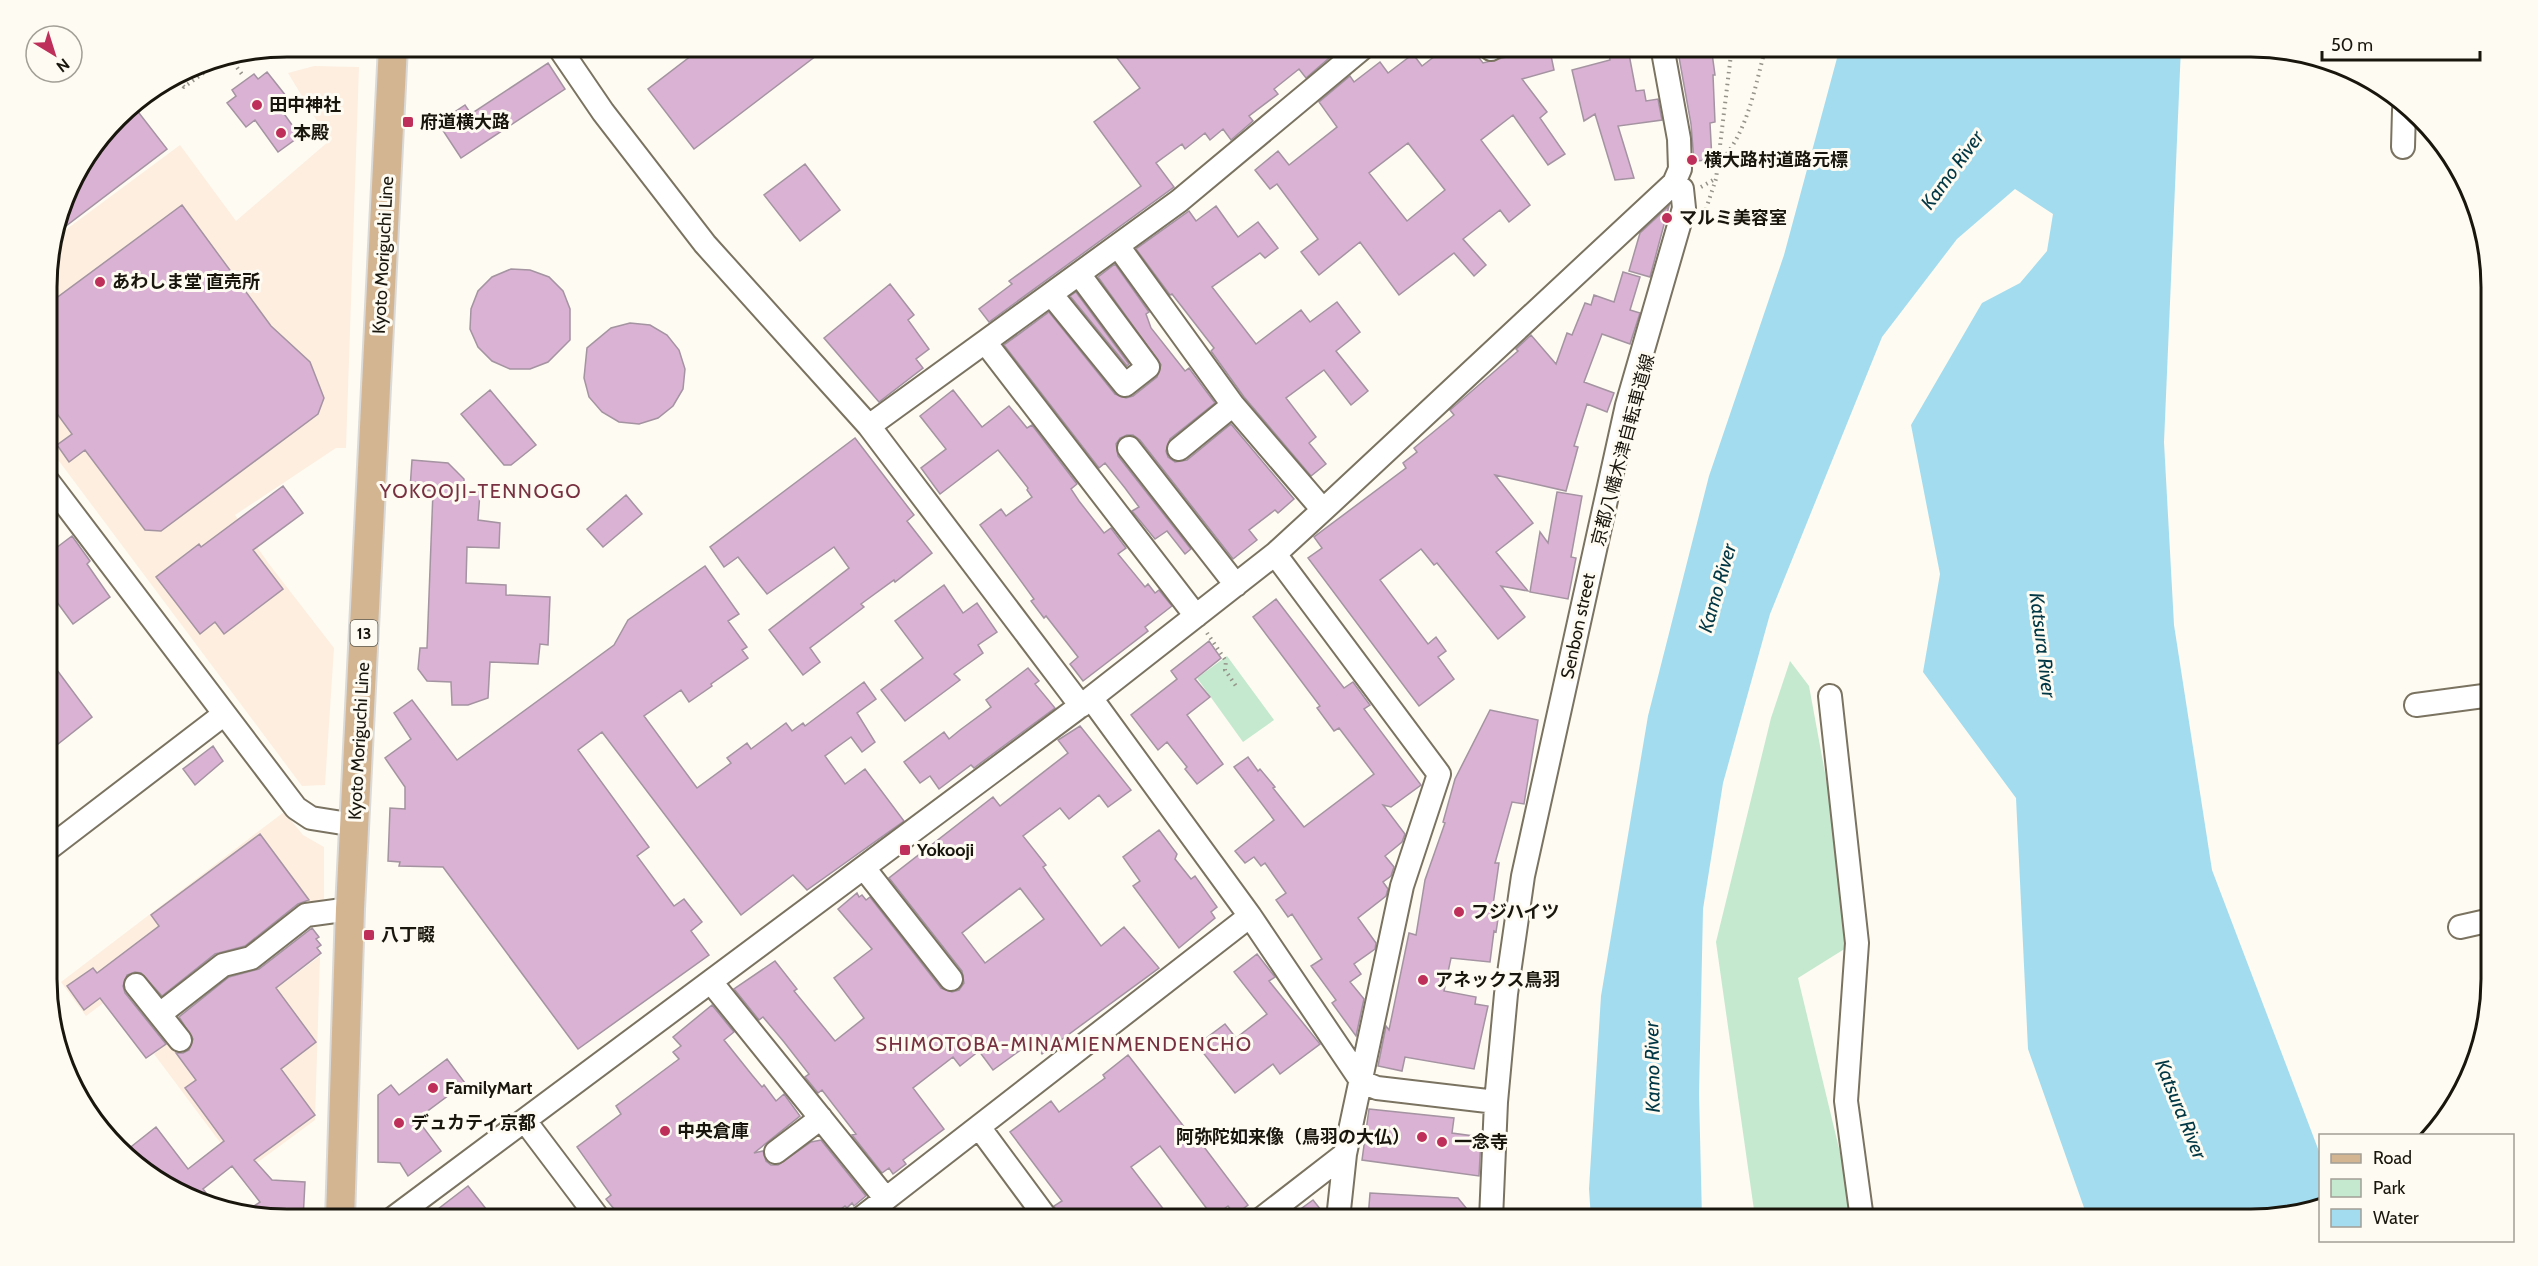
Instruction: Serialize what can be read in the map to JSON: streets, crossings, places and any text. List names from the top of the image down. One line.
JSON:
{"streets":{"main road":["Kyoto Moriguchi Line","13"],"street":["Senbon street"]},"districts":["YOKOOJI-TENNOGO","SHIMOTOBA-MINAMIENMENDENCHO"],"water":["Kamo River","Katsura River"],"places":{"other":["田中神社","本殿","横大路村道路元標","マルミ美容室","あわしま堂 直売所","フジハイツ","アネックス鳥羽","FamilyMart","デュカティ京都","中央倉庫","阿弥陀如来像（鳥羽の大仏）","一念寺"],"transit":["府道横大路","Yokooji","八丁畷"]},"legend":["Road","Park","Water"],"scale_bar":"50 m","north":"bottom right"}
